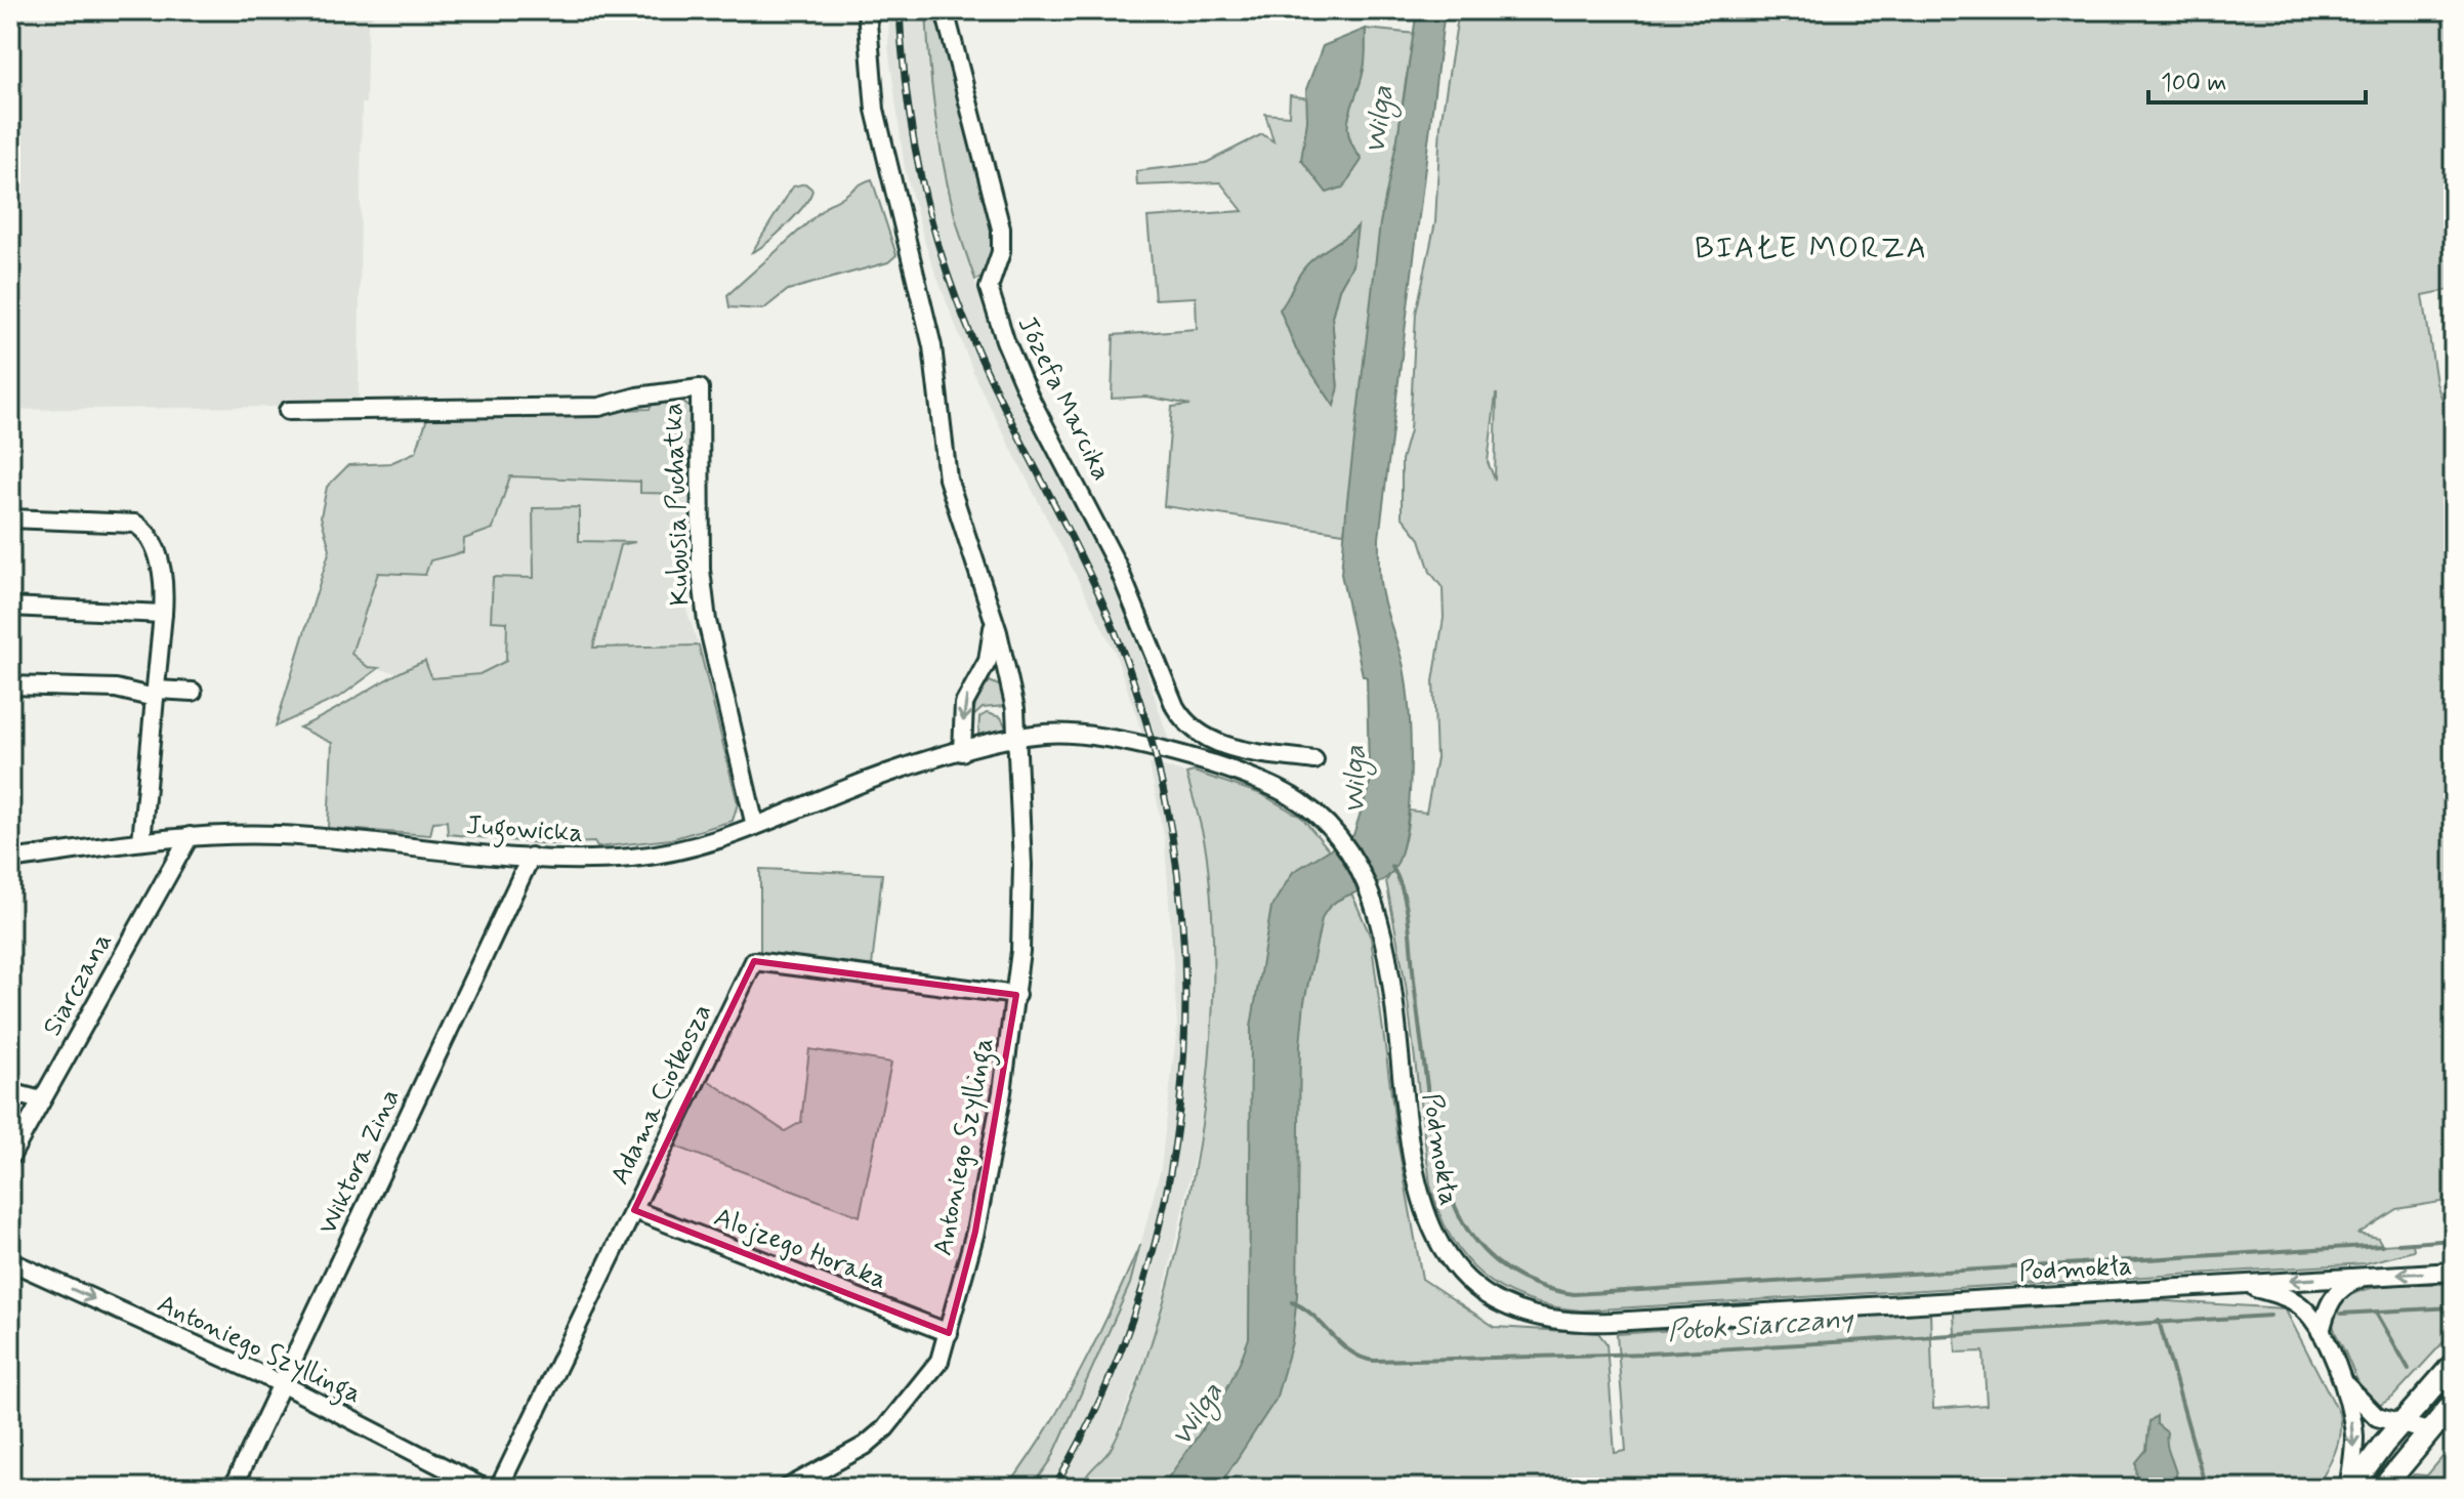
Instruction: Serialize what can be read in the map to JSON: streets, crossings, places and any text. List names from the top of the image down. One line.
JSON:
{"streets":{"street":["Józefa Marcika","Kubusia Puchatka","Jugowicka","Siarczana","Adama Ciołkosza","Antoniego Szyllinga","Podmokła","Wiktora Zina","Alojzego Horaka"]},"crossings":[["Kubusia Puchatka","Jugowicka"],["Jugowicka","Siarczana"],["Jugowicka","Antoniego Szyllinga"],["Jugowicka","Podmokła"],["Jugowicka","Wiktora Zina"],["Adama Ciołkosza","Antoniego Szyllinga"],["Adama Ciołkosza","Alojzego Horaka"],["Antoniego Szyllinga","Podmokła"],["Antoniego Szyllinga","Wiktora Zina"],["Antoniego Szyllinga","Alojzego Horaka"]],"districts":["BIAŁE MORZA"],"water":["Wilga","Potok Siarczany"],"scale_bar":"100 m"}
